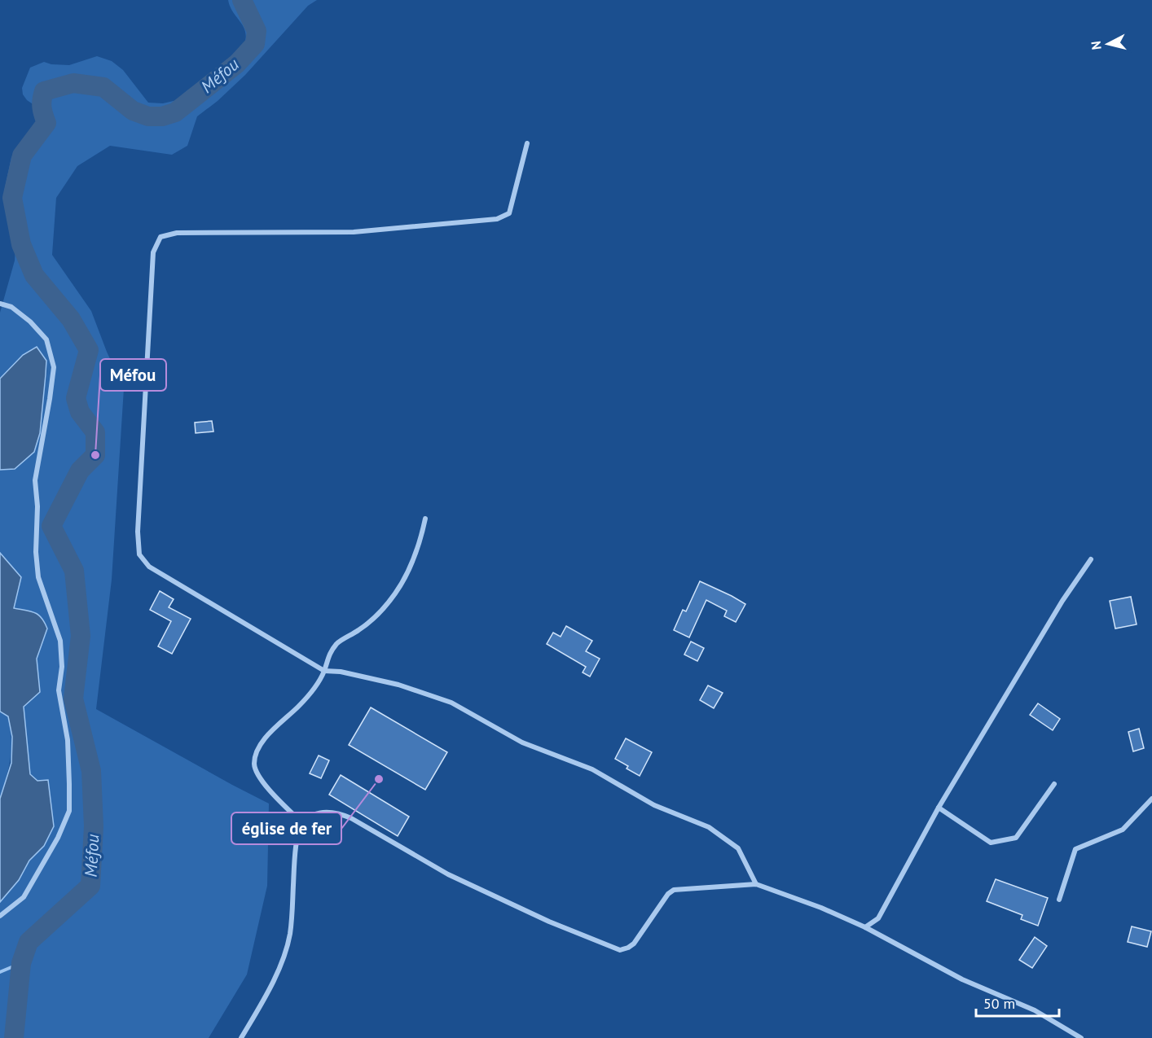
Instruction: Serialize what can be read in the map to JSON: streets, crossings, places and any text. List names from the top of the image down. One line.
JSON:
{"water":["Méfou"],"places":["Méfou","église de fer"],"scale_bar":"50 m","north":"left"}
